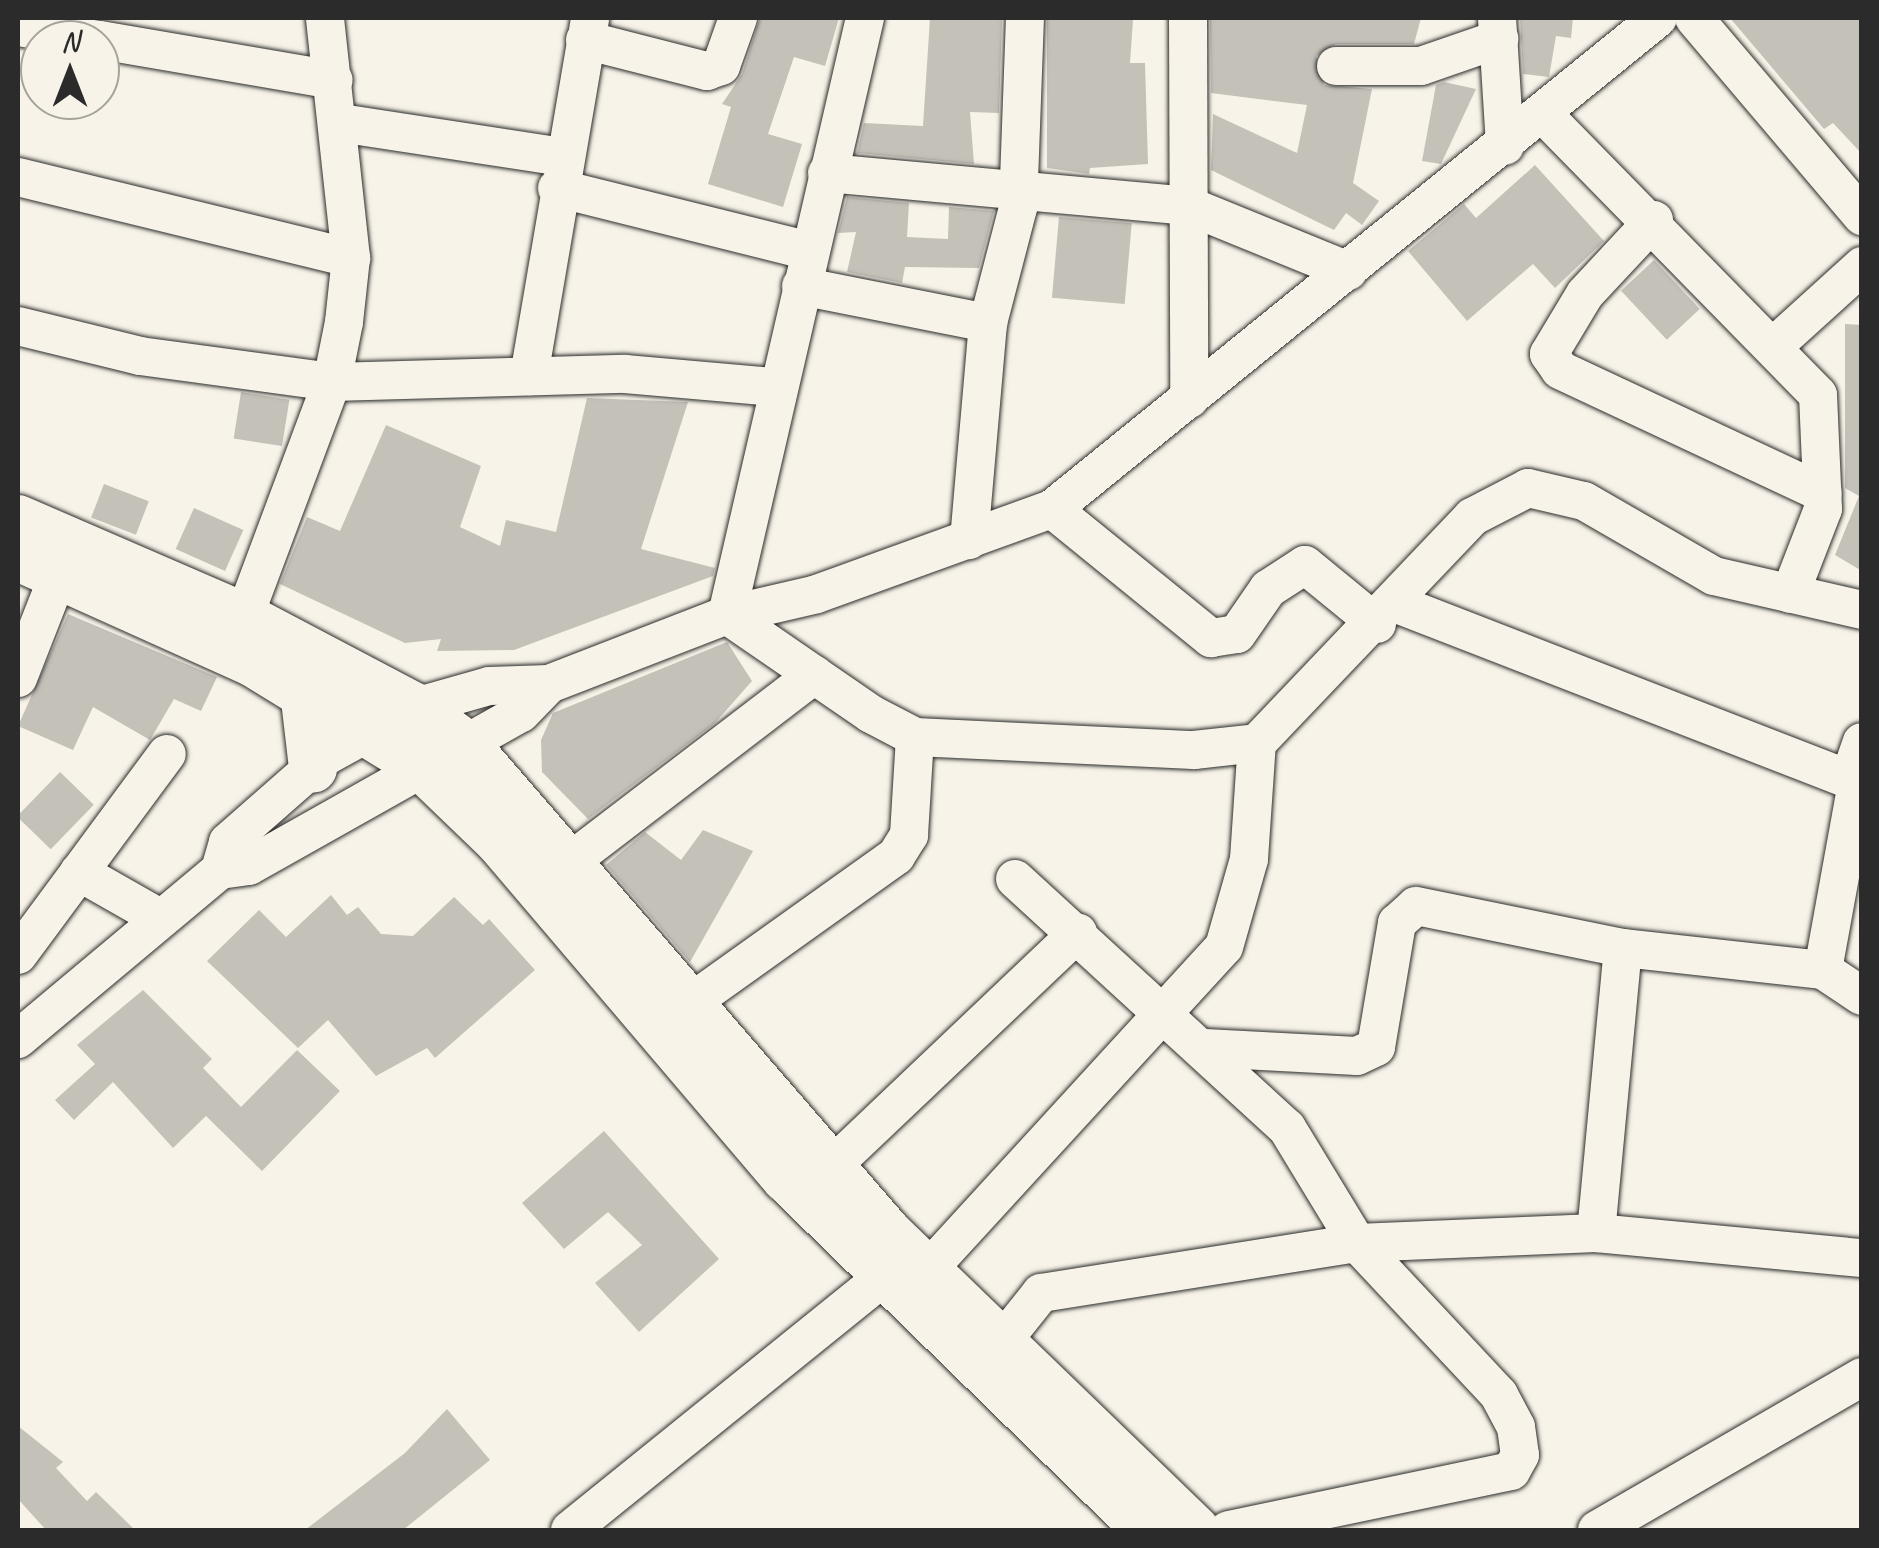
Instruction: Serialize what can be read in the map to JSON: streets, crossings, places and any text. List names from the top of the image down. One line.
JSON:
{"north":"top"}
